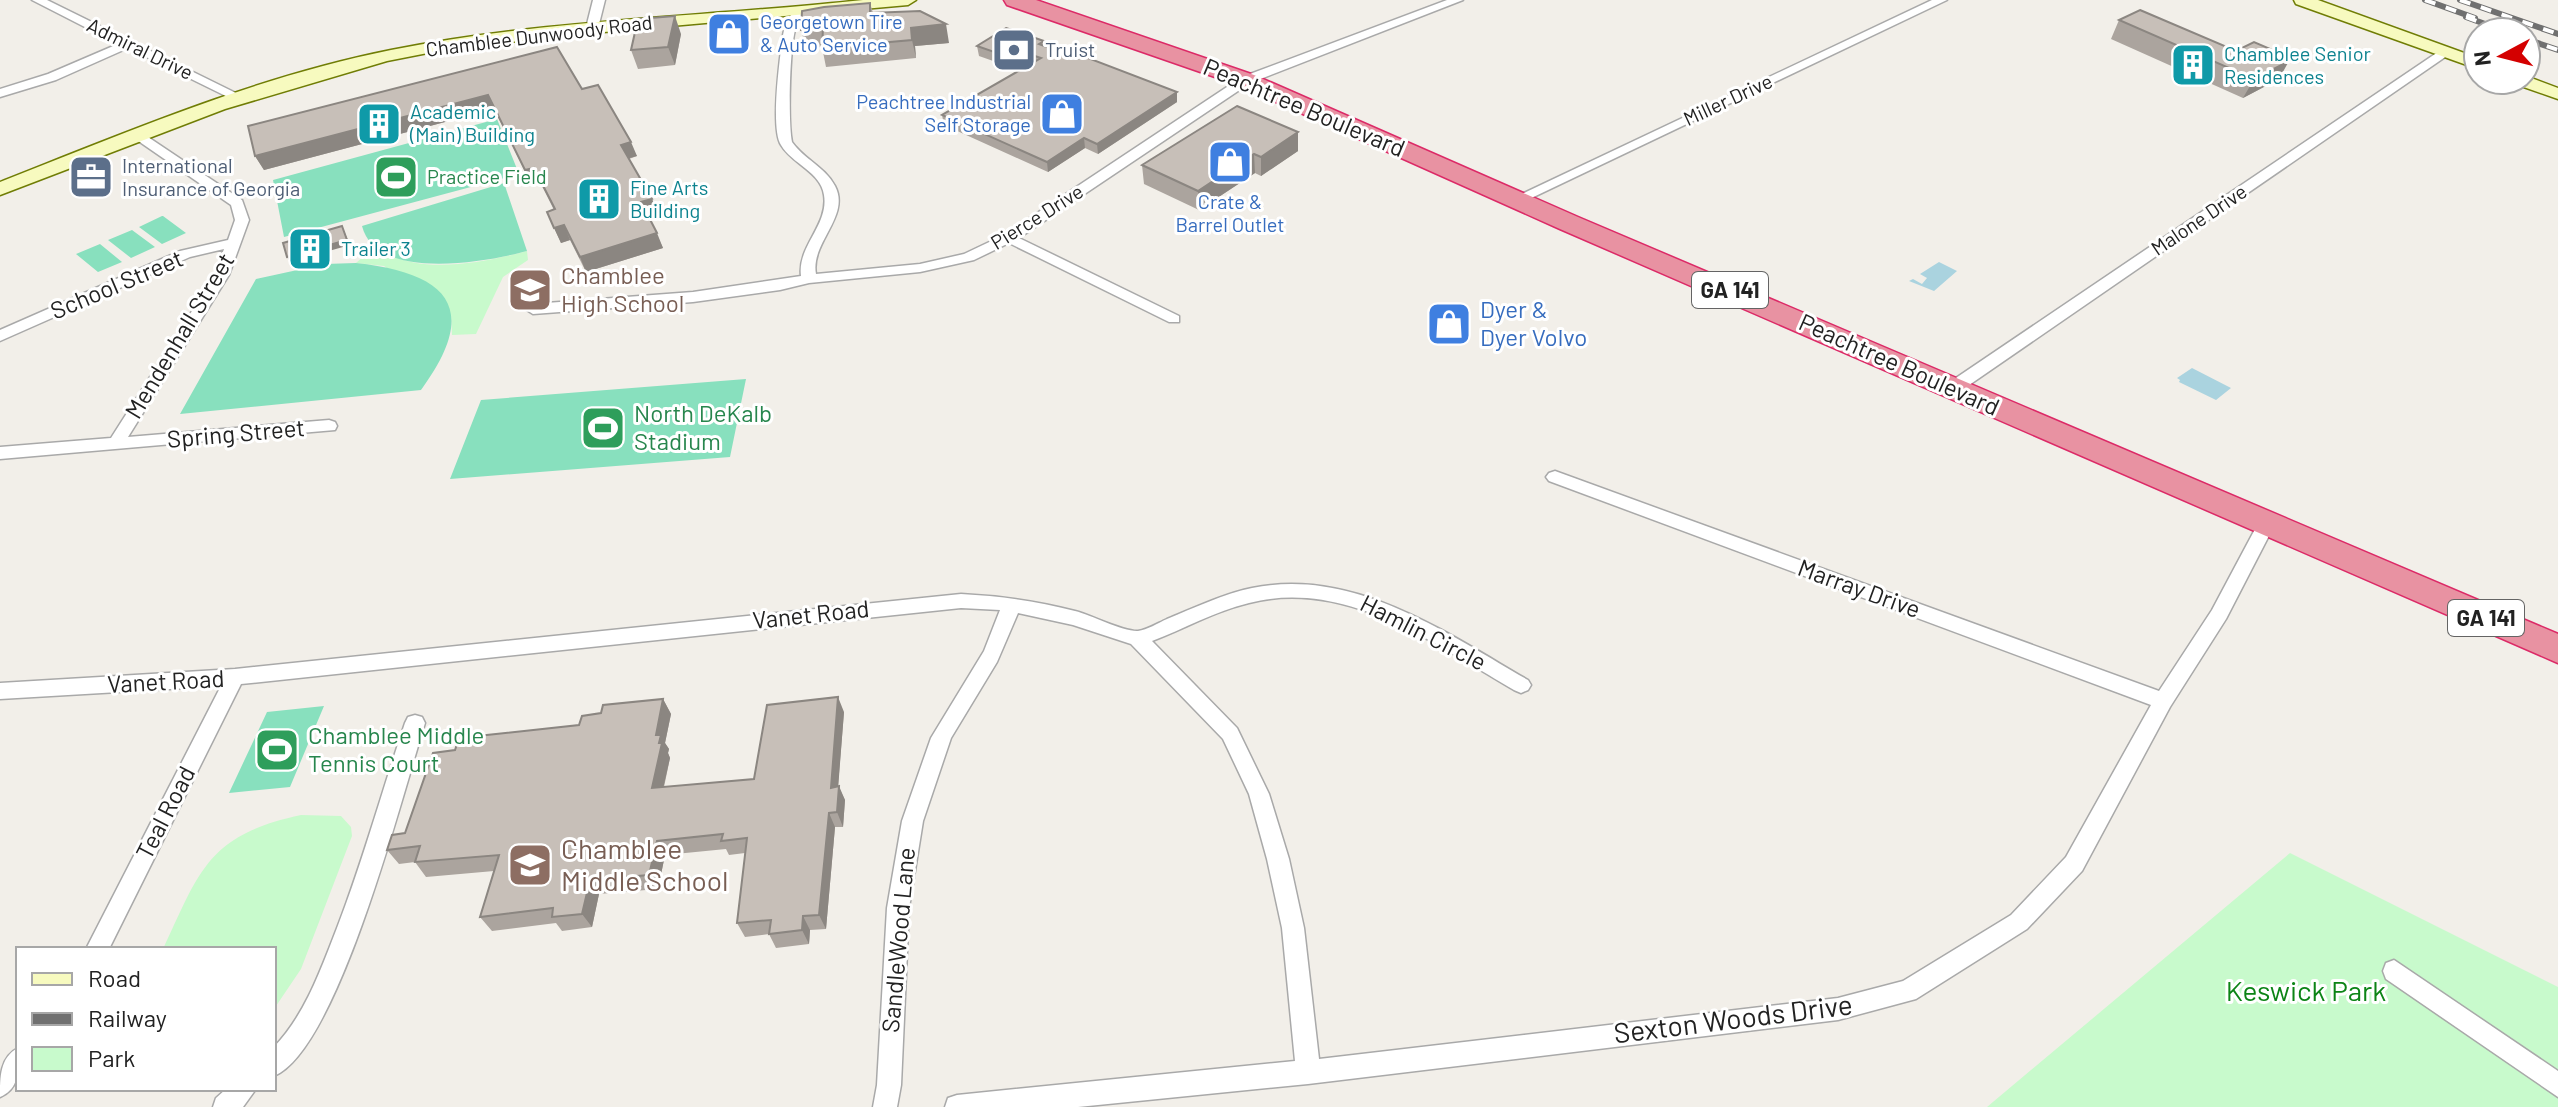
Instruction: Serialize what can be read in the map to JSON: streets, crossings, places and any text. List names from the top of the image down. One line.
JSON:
{"streets":{"highway":["Peachtree Boulevard","GA 141"],"street":["Chamblee Dunwoody Road","Admiral Drive","Miller Drive","Pierce Drive","Malone Drive","School Street","Mendenhall Street","Spring Street","Marray Drive","Vanet Road","Hamlin Circle","Teal Road","SandleWood Lane","Sexton Woods Drive"]},"crossings":[["Chamblee Dunwoody Road","Admiral Drive"],["Chamblee Dunwoody Road","Mendenhall Street"],["Miller Drive","Peachtree Boulevard"],["Peachtree Boulevard","Pierce Drive"],["Peachtree Boulevard","Malone Drive"],["Peachtree Boulevard","Sexton Woods Drive"],["School Street","Mendenhall Street"],["Mendenhall Street","Spring Street"],["Marray Drive","Sexton Woods Drive"],["Vanet Road","Hamlin Circle"],["Vanet Road","Teal Road"],["Vanet Road","SandleWood Lane"],["Vanet Road","Sexton Woods Drive"]],"parks":["Keswick Park"],"places":{"shop":["Georgetown Tire & Auto Service","Peachtree Industrial Self Storage","Crate & Barrel Outlet","Dyer & Dyer Volvo"],"bank":["Truist"],"building":["Chamblee Senior Residences","Academic (Main) Building","Fine Arts Building","Trailer 3"],"office":["International Insurance of Georgia"],"sports":["Practice Field","North DeKalb Stadium","Chamblee Middle Tennis Court"],"school or university":["Chamblee High School","Chamblee Middle School"]},"legend":["Road","Railway","Park"],"north":"left"}
